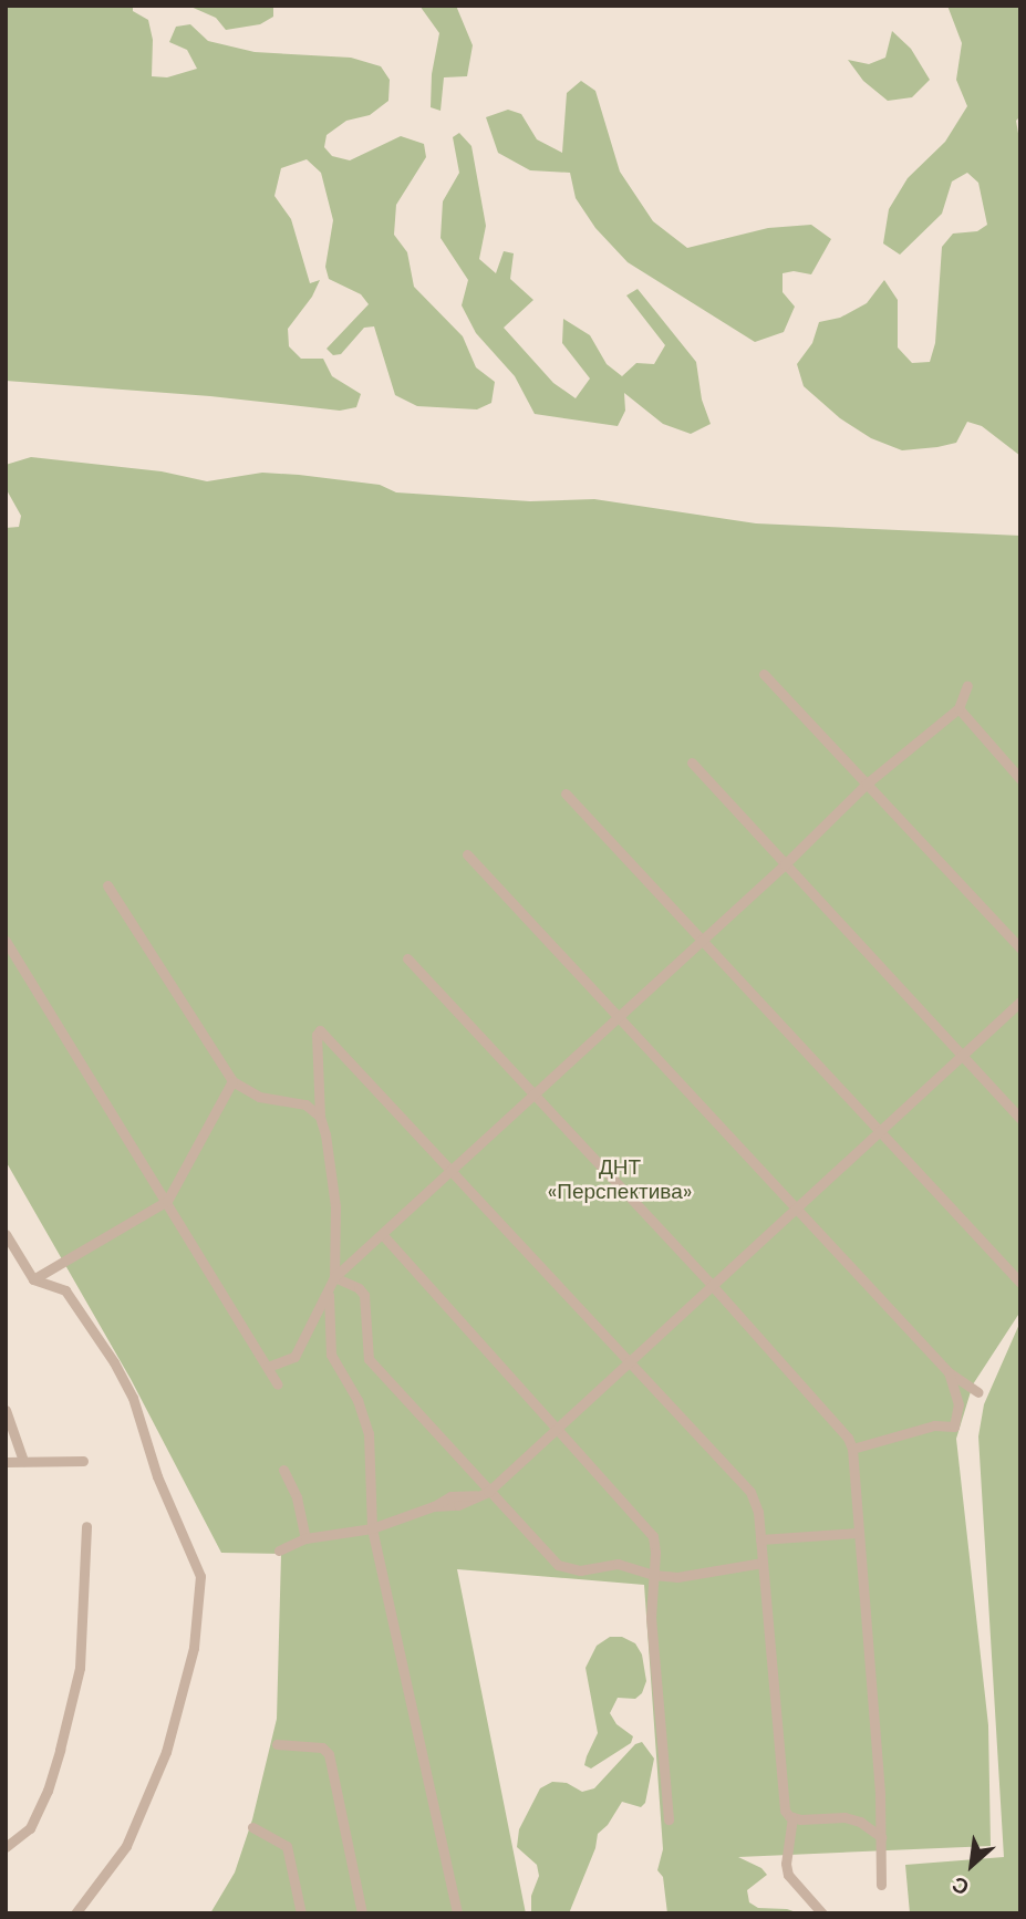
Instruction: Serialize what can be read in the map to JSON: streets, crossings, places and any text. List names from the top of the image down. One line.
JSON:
{"parks":["ДНТ «Перспектива»"],"north":"bottom left"}
